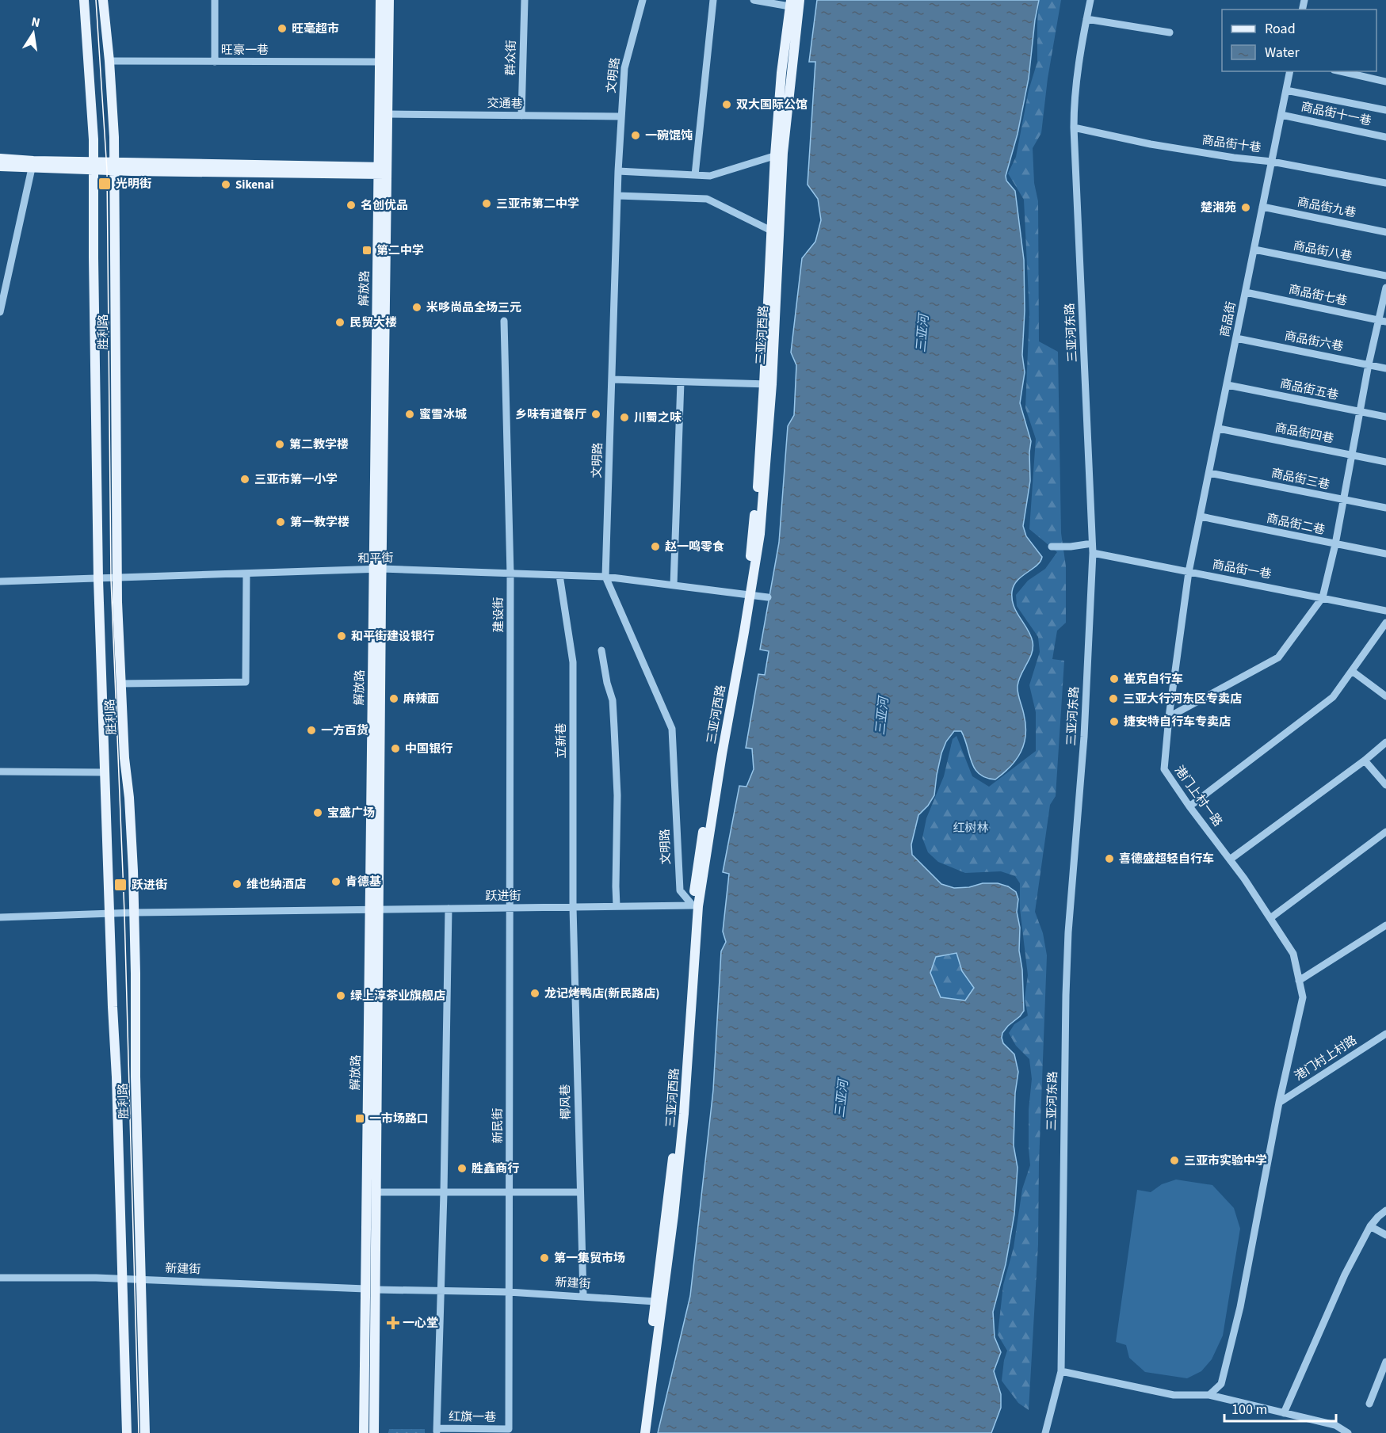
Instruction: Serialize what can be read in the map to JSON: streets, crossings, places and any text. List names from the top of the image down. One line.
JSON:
{"streets":{"main road":["解放路","胜利路","三亚河西路"],"street":["旺豪一巷","群众街","文明路","交通巷","商品街十一巷","商品街十巷","商品街九巷","商品街八巷","商品街七巷","商品街","三亚河东路","商品街六巷","商品街五巷","商品街四巷","商品街三巷","商品街二巷","和平街","商品街一巷","建设街","立新巷","港门上村一路","跃进街","港门村上村路","椰风巷","新民街","新建街","红旗一巷"]},"crossings":[["旺豪一巷","解放路"],["旺豪一巷","胜利路"],["群众街","交通巷"],["文明路","交通巷"],["文明路","三亚河西路"],["文明路","和平街"],["文明路","跃进街"],["交通巷","解放路"],["商品街十一巷","商品街"],["商品街十巷","商品街"],["商品街十巷","三亚河东路"],["商品街九巷","商品街"],["商品街八巷","商品街"],["解放路","和平街"],["解放路","跃进街"],["解放路","新建街"],["商品街七巷","商品街"],["商品街","商品街六巷"],["商品街","商品街五巷"],["商品街","商品街四巷"],["商品街","商品街三巷"],["商品街","商品街二巷"],["商品街","商品街一巷"],["商品街","港门上村一路"],["胜利路","和平街"],["胜利路","跃进街"],["胜利路","新建街"],["三亚河东路","商品街一巷"],["三亚河西路","和平街"],["三亚河西路","跃进街"],["三亚河西路","新建街"],["和平街","建设街"],["和平街","立新巷"],["商品街一巷","港门上村一路"],["建设街","跃进街"],["建设街","新民街"],["立新巷","跃进街"],["立新巷","椰风巷"],["港门上村一路","港门村上村路"],["跃进街","椰风巷"],["跃进街","新民街"],["椰风巷","新建街"],["新民街","新建街"],["新民街","红旗一巷"]],"water":["三亚河"],"parks":["红树林"],"places":{"other":["旺毫超市","双大国际公馆","一碗馄饨","Sikenai","三亚市第二中学","名创优品","楚湘苑","米哆尚品全场三元","民贸大楼","蜜雪冰城","乡味有道餐厅","川蜀之味","第二教学楼","三亚市第一小学","第一教学楼","赵一鸣零食","和平街建设银行","崔克自行车","麻辣面","三亚大行河东区专卖店","捷安特自行车专卖店","一方百货","中国银行","宝盛广场","喜德盛超轻自行车","肯德基","维也纳酒店","龙记烤鸭店(新民路店)","绿上淳茶业旗舰店","三亚市实验中学","胜鑫商行","第一集贸市场"],"transit":["光明街","第二中学","跃进街","一市场路口"],"health":["一心堂"]},"legend":["Road","Water"],"scale_bar":"100 m","north":"top"}
